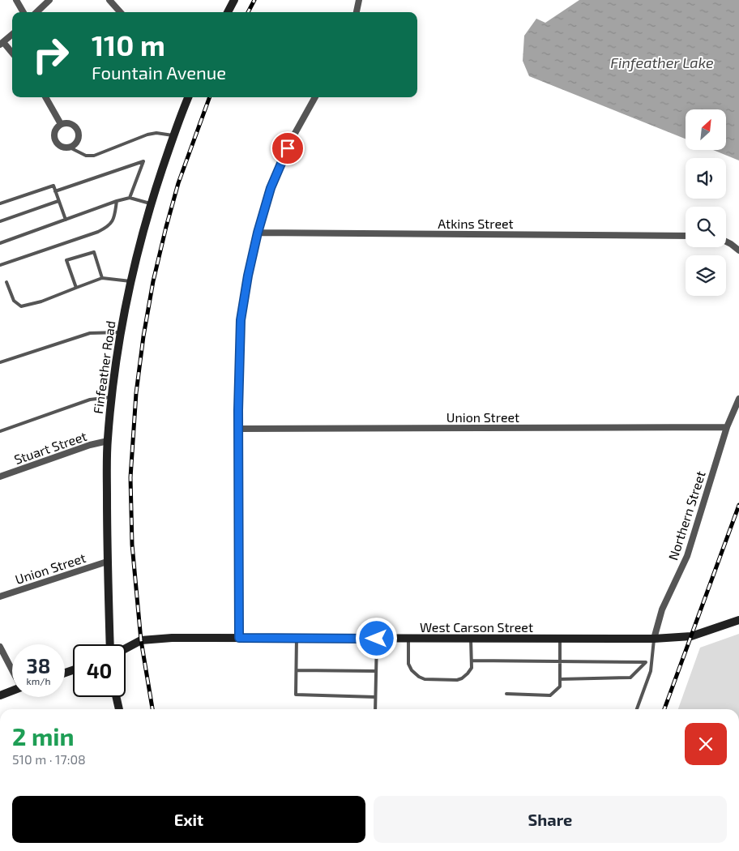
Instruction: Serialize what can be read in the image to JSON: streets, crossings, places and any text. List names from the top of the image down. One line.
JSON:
{"streets":{"street":["Atkins Street","Finfeather Road","Union Street","Stuart Street","Northern Street","West Carson Street"]},"crossings":[["Finfeather Road","Union Street"],["Finfeather Road","Stuart Street"],["Union Street","Northern Street"],["Northern Street","West Carson Street"]],"water":["Finfeather Lake"],"north":"top right","page":{"turn":["110 m","Fountain Avenue"],"speed":"38 km/h","limit":"40","heading":["2 min","510 m · 17:08"],"buttons":["Exit","Share"]}}
